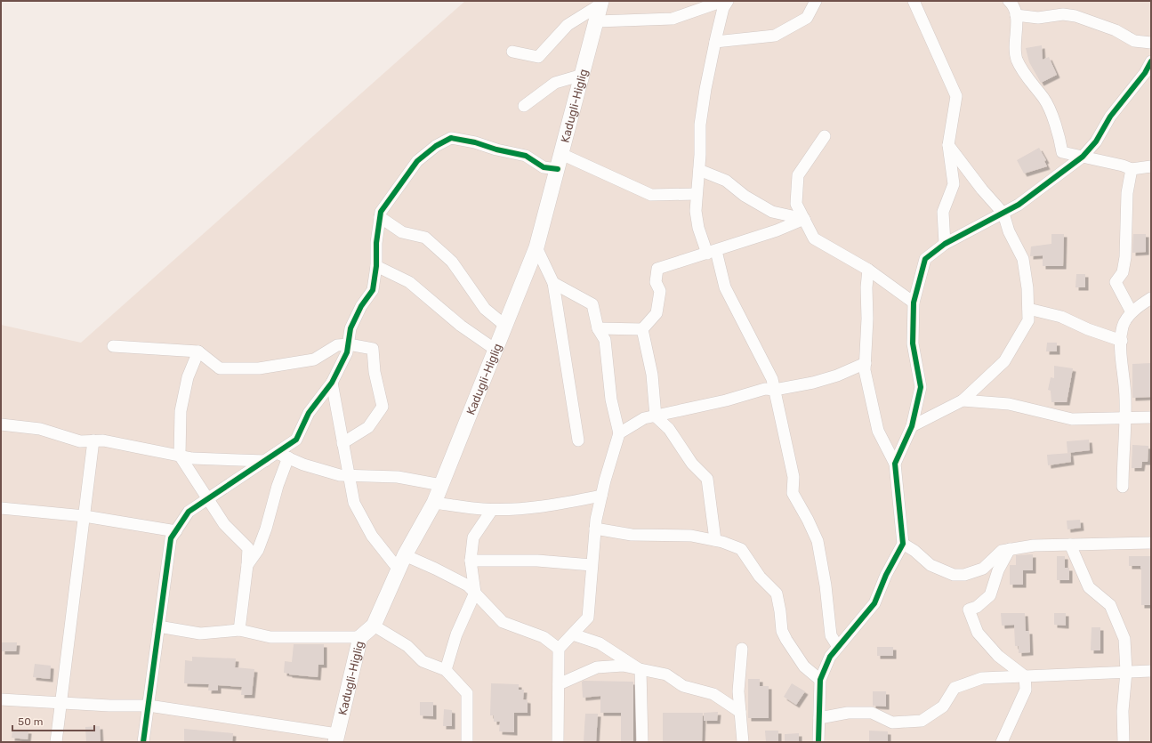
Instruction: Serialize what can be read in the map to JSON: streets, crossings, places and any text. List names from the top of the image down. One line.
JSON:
{"streets":{"street":["Kadugli-Higlig"]},"scale_bar":"50 m"}
